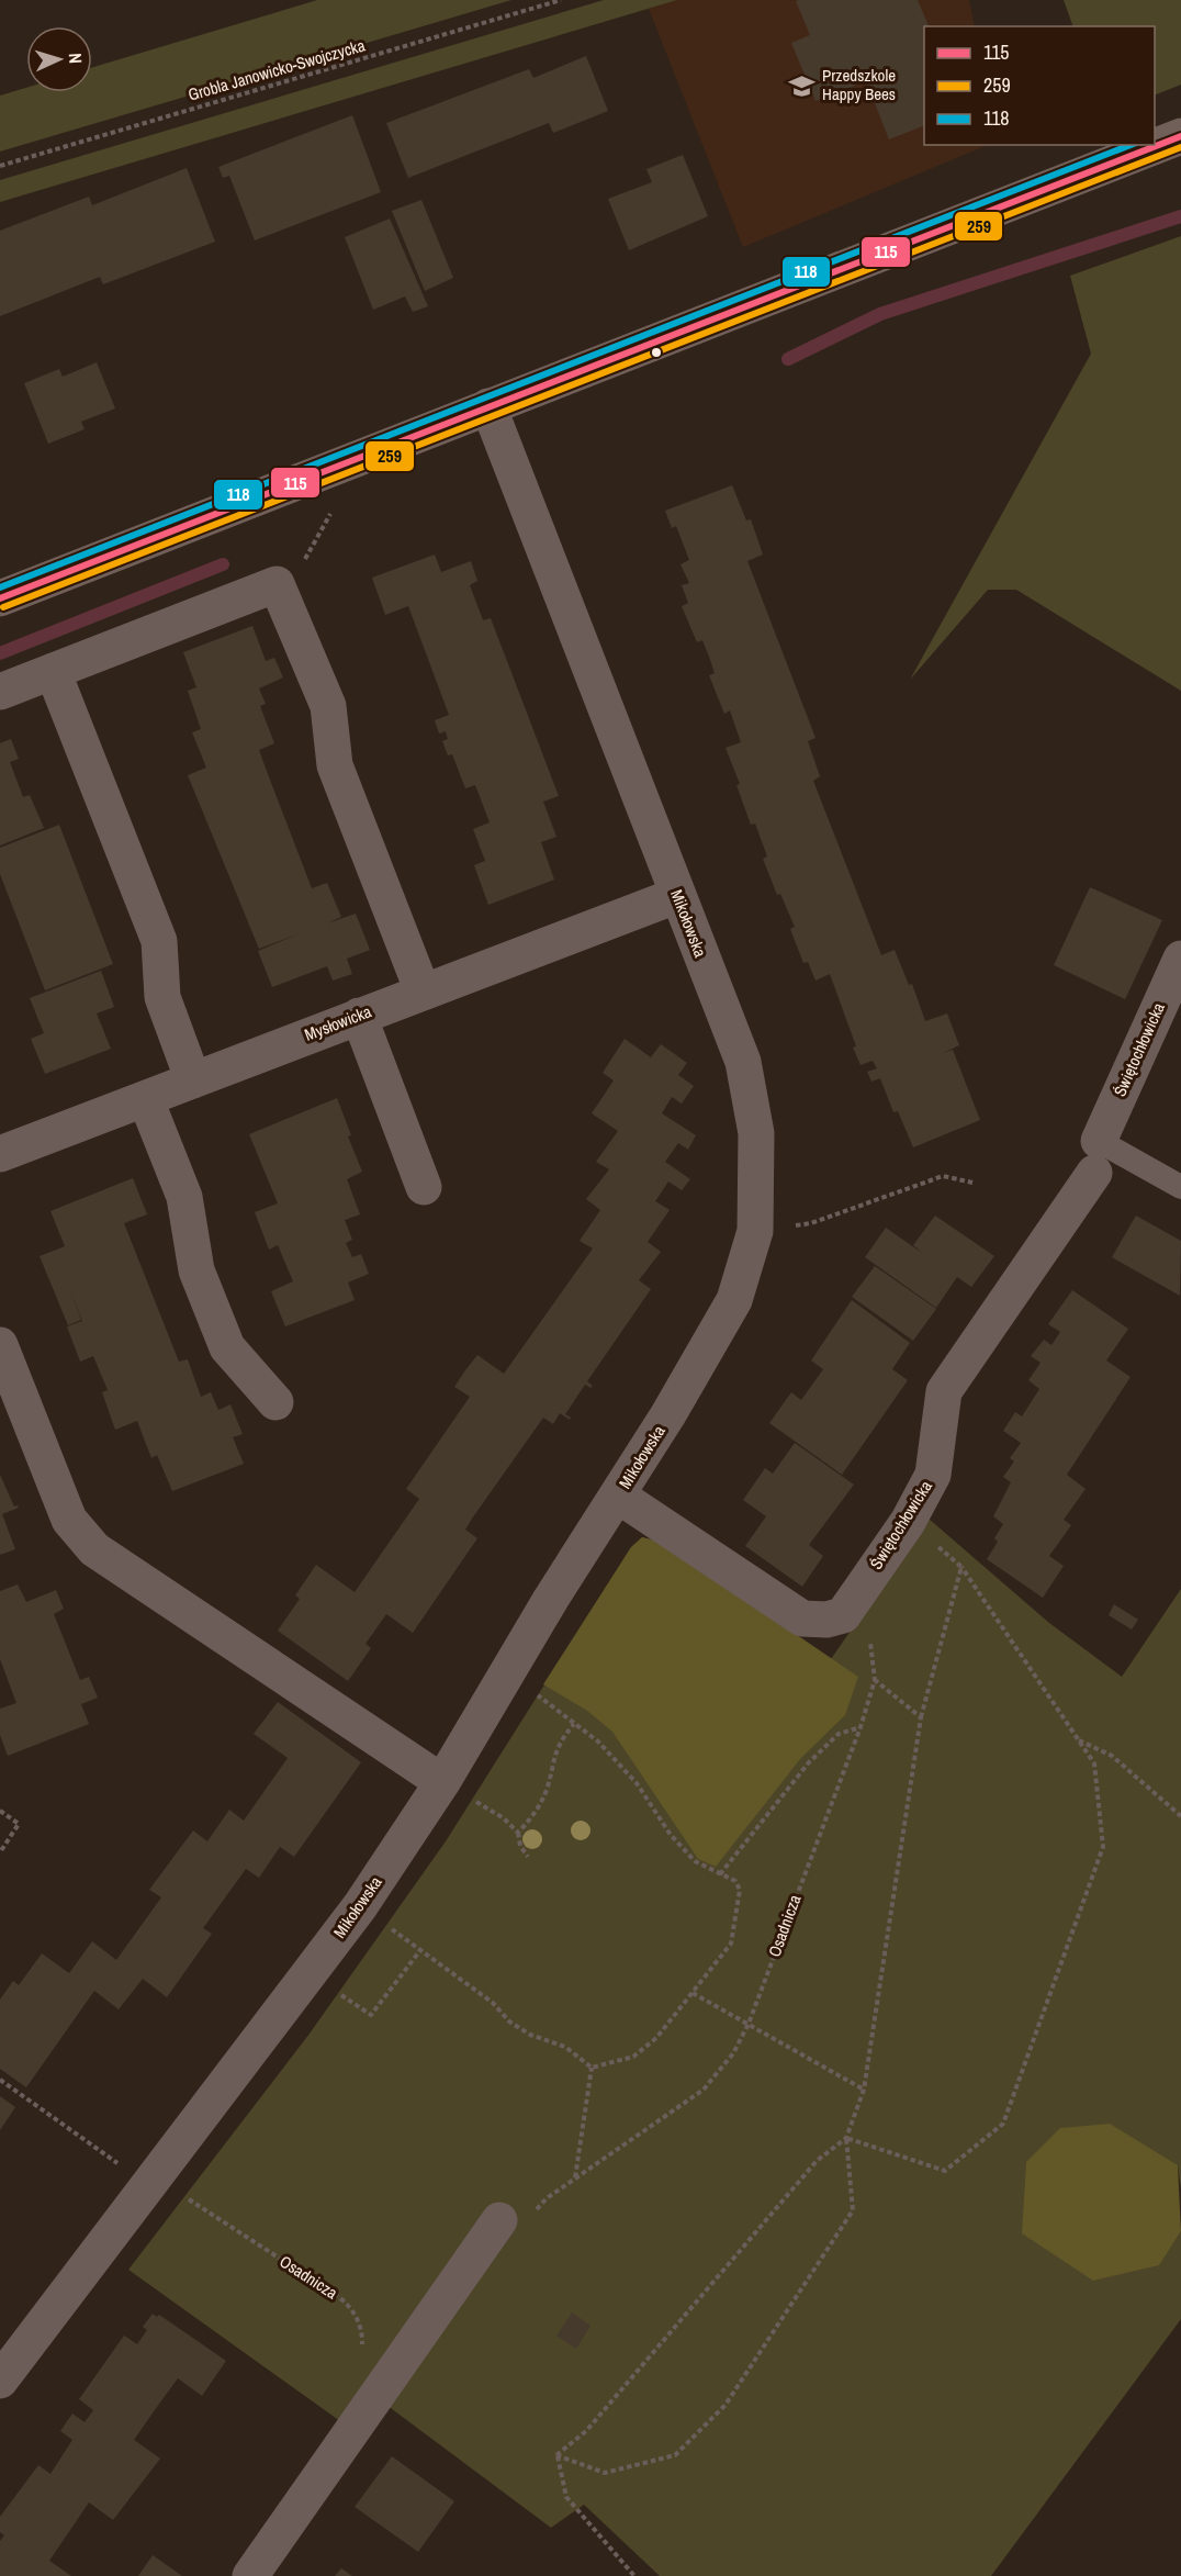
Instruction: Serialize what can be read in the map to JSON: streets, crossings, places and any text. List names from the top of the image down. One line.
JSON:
{"streets":{"street":["Mikołowska","Mysłowicka","Świętochłowicka"],"path":["Grobla Janowicko-Swojczycka","Osadnicza"]},"crossings":[["Mikołowska","Mysłowicka"],["Mikołowska","Osadnicza"],["Świętochłowicka","Osadnicza"]],"places":{"school or university":["Przedszkole Happy Bees"]},"lines":["transit line 115","transit line 118","transit line 259"],"legend":["115","259","118"],"north":"right"}
